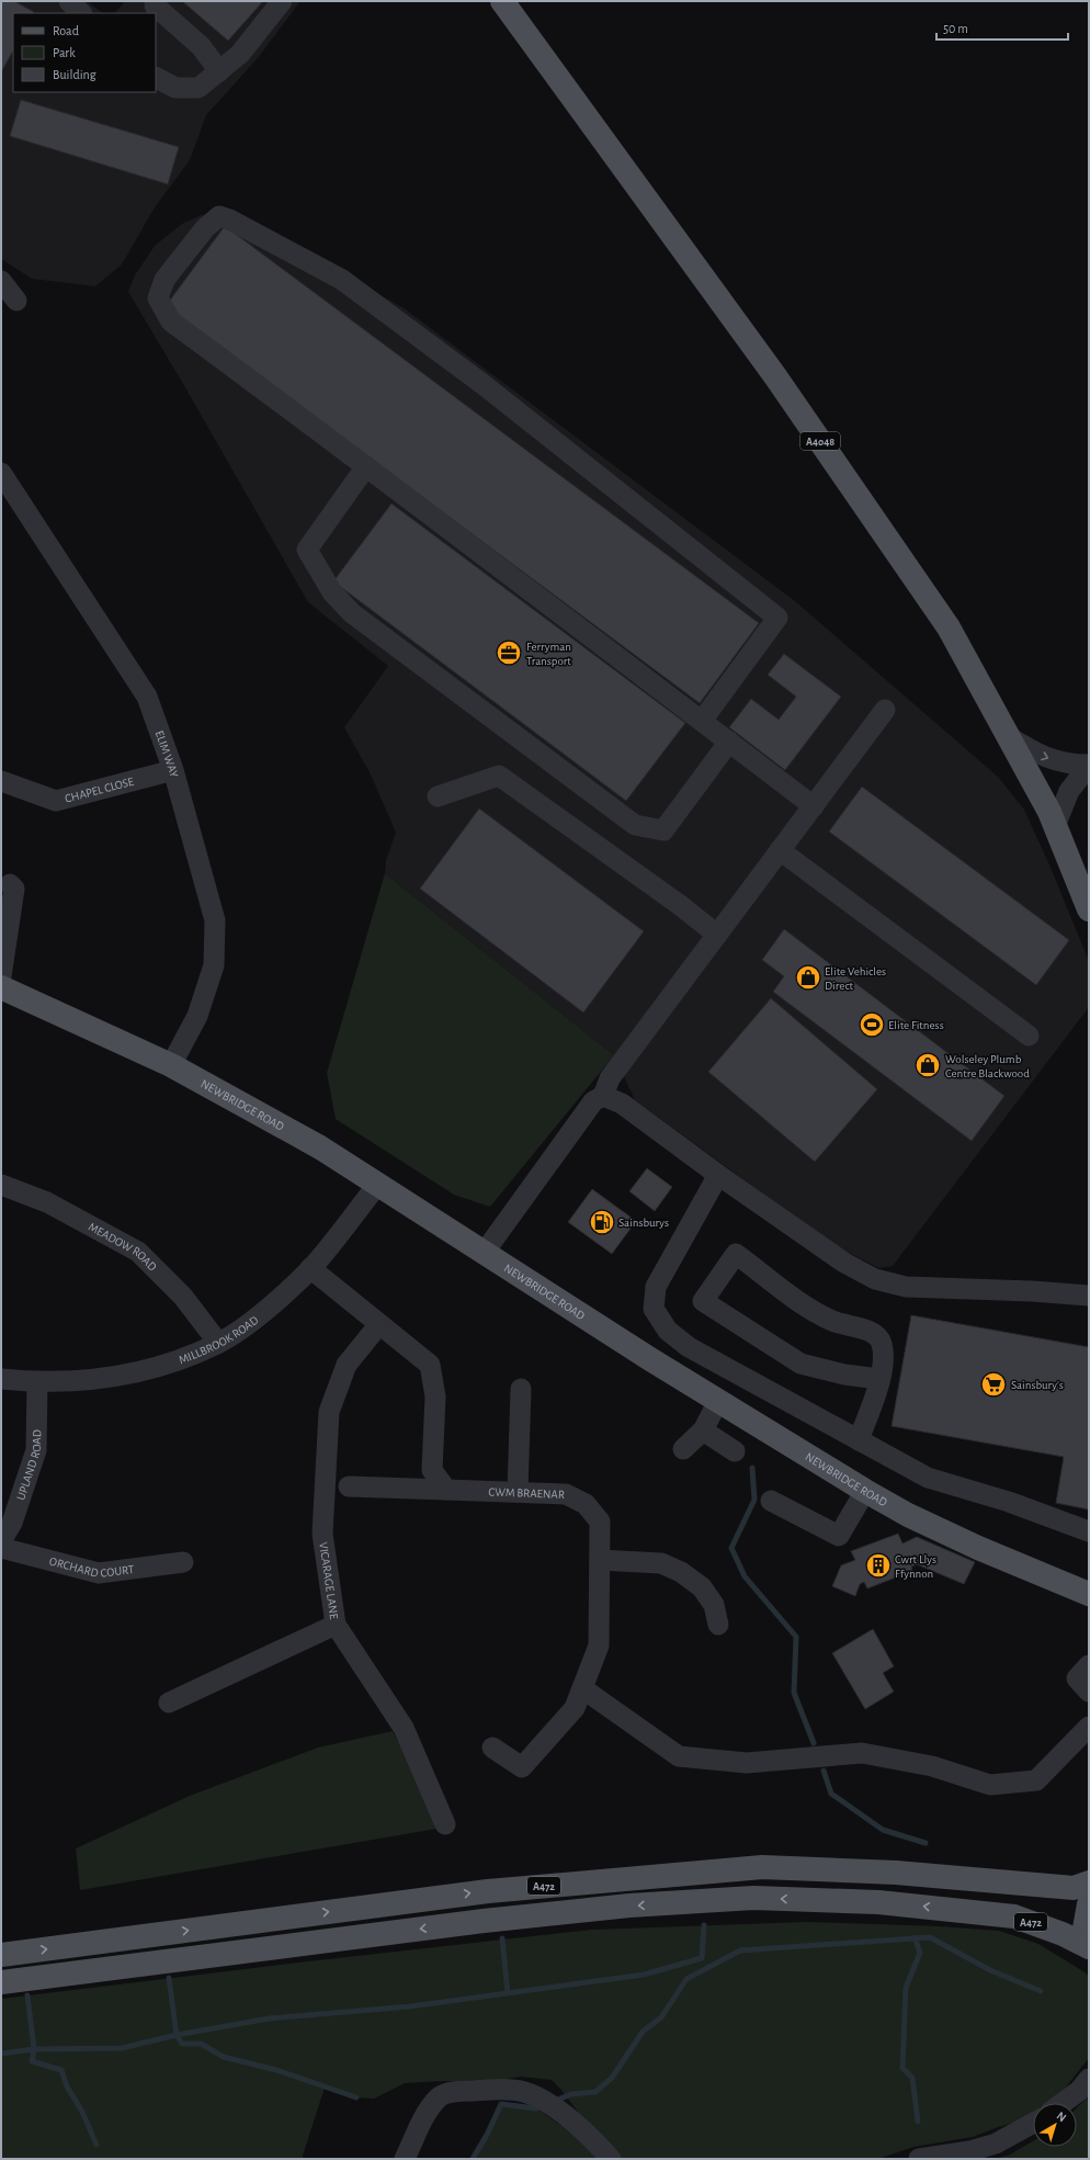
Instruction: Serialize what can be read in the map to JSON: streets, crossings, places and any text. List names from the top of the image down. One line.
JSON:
{"streets":{"main road":["A4048","NEWBRIDGE ROAD","A472"],"street":["ELIM WAY","CHAPEL CLOSE","MEADOW ROAD","MILLBROOK ROAD","UPLAND ROAD","CWM BRAENAR","ORCHARD COURT","VICARAGE LANE"]},"crossings":[["ELIM WAY","CHAPEL CLOSE"],["ELIM WAY","NEWBRIDGE ROAD"],["NEWBRIDGE ROAD","MILLBROOK ROAD"],["MEADOW ROAD","MILLBROOK ROAD"],["MILLBROOK ROAD","UPLAND ROAD"]],"places":{"office":["Ferryman Transport"],"shop":["Elite Vehicles Direct","Wolseley Plumb Centre Blackwood"],"sports":["Elite Fitness"],"fuel station":["Sainsburys"],"supermarket":["Sainsbury's"],"building":["Cwrt Llys Ffynnon"]},"legend":["Road","Park","Building"],"scale_bar":"50 m","north":"top right"}
